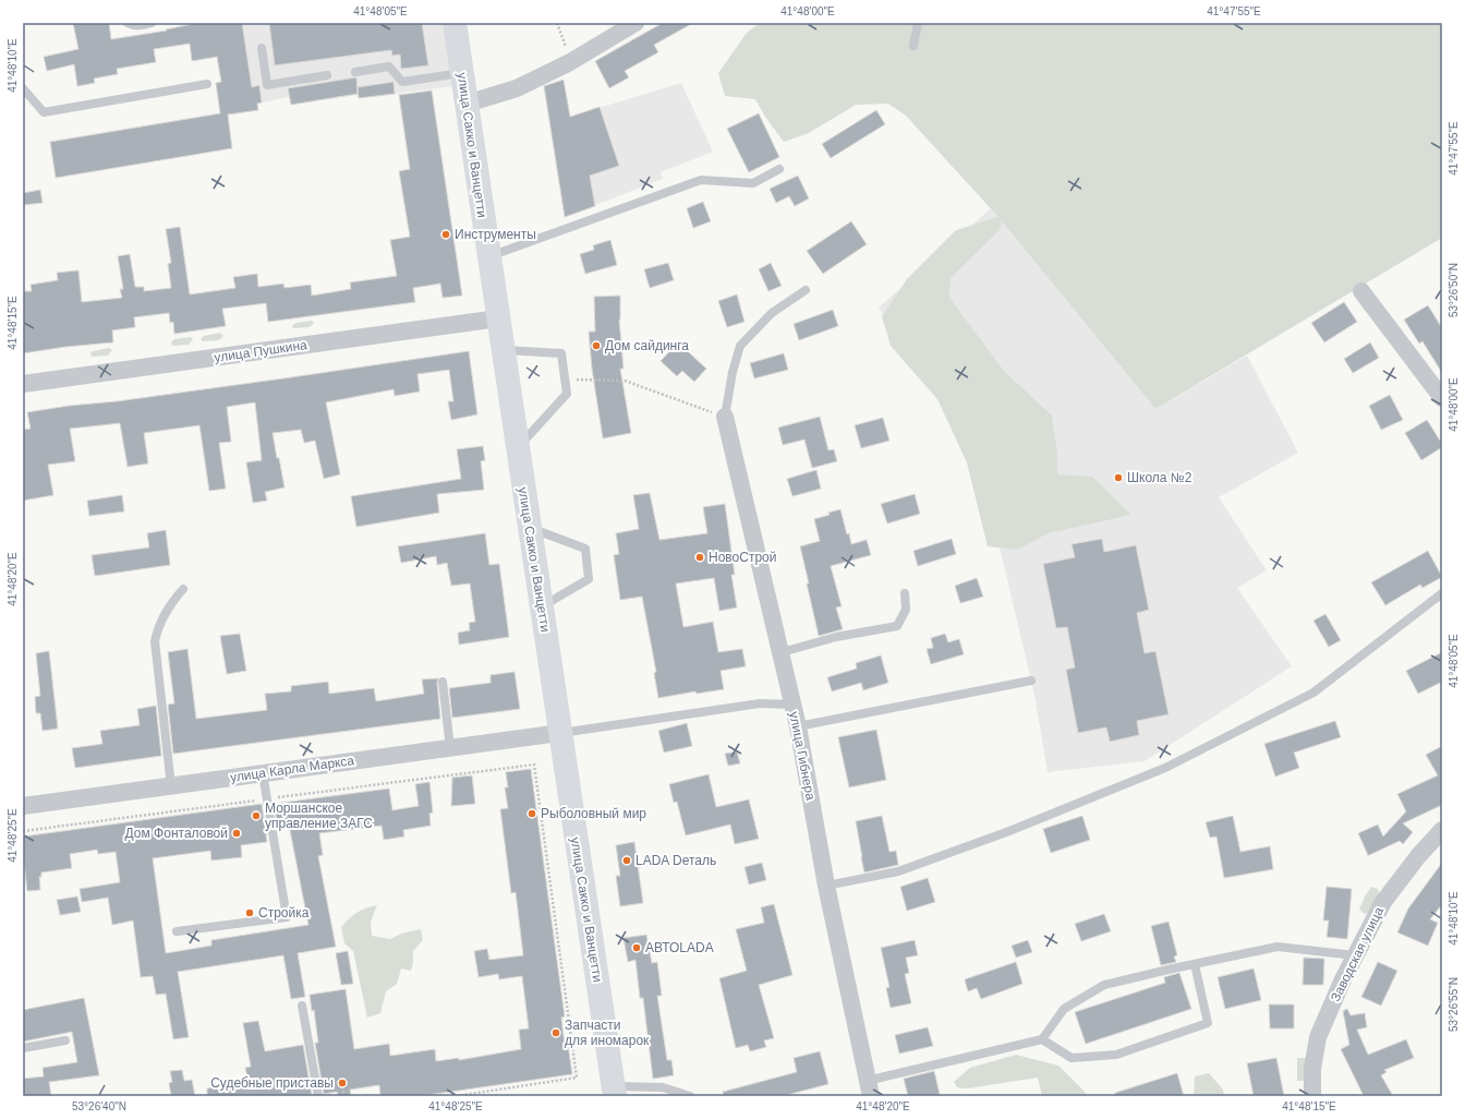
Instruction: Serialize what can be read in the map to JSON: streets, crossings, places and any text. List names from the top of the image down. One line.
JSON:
{"streets":{"main road":["улица Сакко и Ванцетти"],"street":["улица Пушкина","улица Гибнера","улица Карла Маркса","Заводская улица"]},"crossings":[["улица Сакко и Ванцетти","улица Пушкина"],["улица Сакко и Ванцетти","улица Карла Маркса"]],"places":["Инструменты","Дом сайдинга","Школа №2","НовоСтрой","Рыболовный мир","Моршанское управление ЗАГС","Дом Фонталовой","LADA Dеталь","Стройка","АВТОLADA","Запчасти для иномарок","Судебные приставы"],"coordinates":["41°48'05\"E","41°48'00\"E","41°47'55\"E","41°48'10\"E","53°26'50\"N","41°48'15\"E","41°48'20\"E","41°48'25\"E","53°26'55\"N","53°26'40\"N"]}
